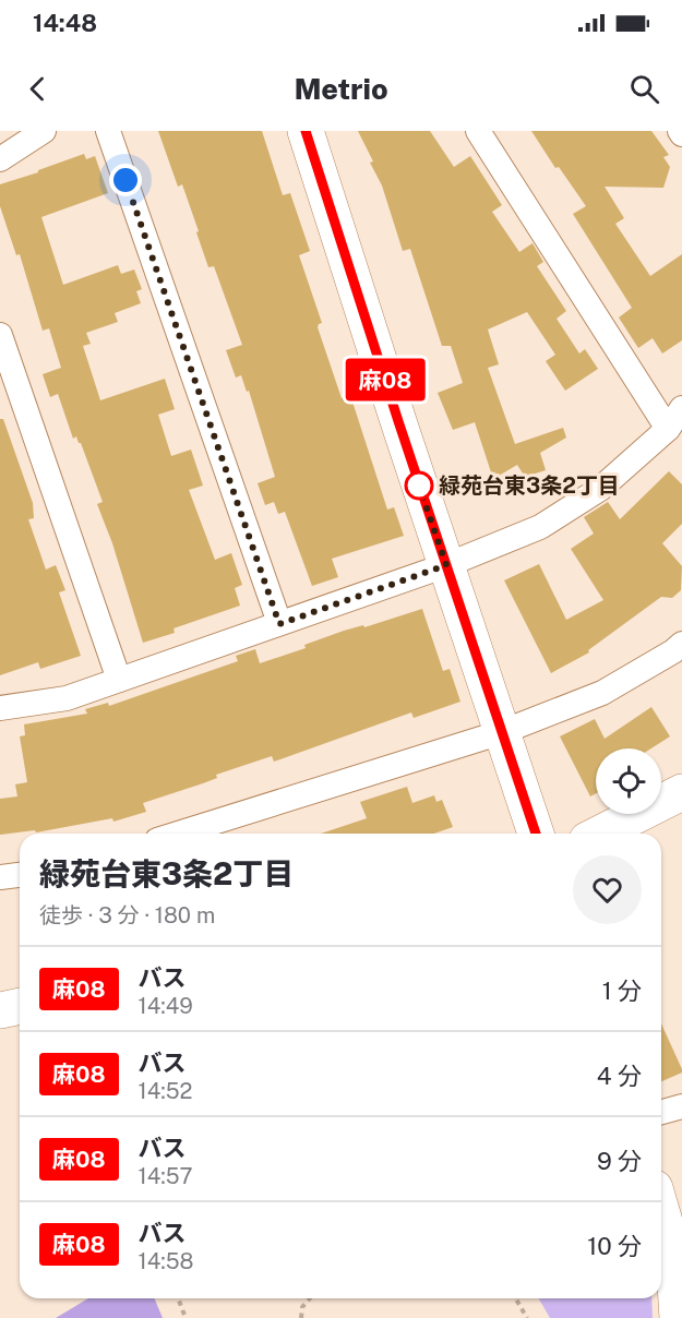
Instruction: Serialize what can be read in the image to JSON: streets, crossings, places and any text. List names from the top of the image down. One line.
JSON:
{"places":["緑苑台東3条2丁目"],"lines":["bus line 麻08"],"page":{"status":"14:48","header":"Metrio","on_map":"麻08","heading":["緑苑台東3条2丁目","徒歩 · 3 分 · 180 m"],"list":[{"mark":"麻08","name":"バス","note":"14:49","value":"1 分"},{"mark":"麻08","name":"バス","note":"14:52","value":"4 分"},{"mark":"麻08","name":"バス","note":"14:57","value":"9 分"},{"mark":"麻08","name":"バス","note":"14:58","value":"10 分"}]}}
